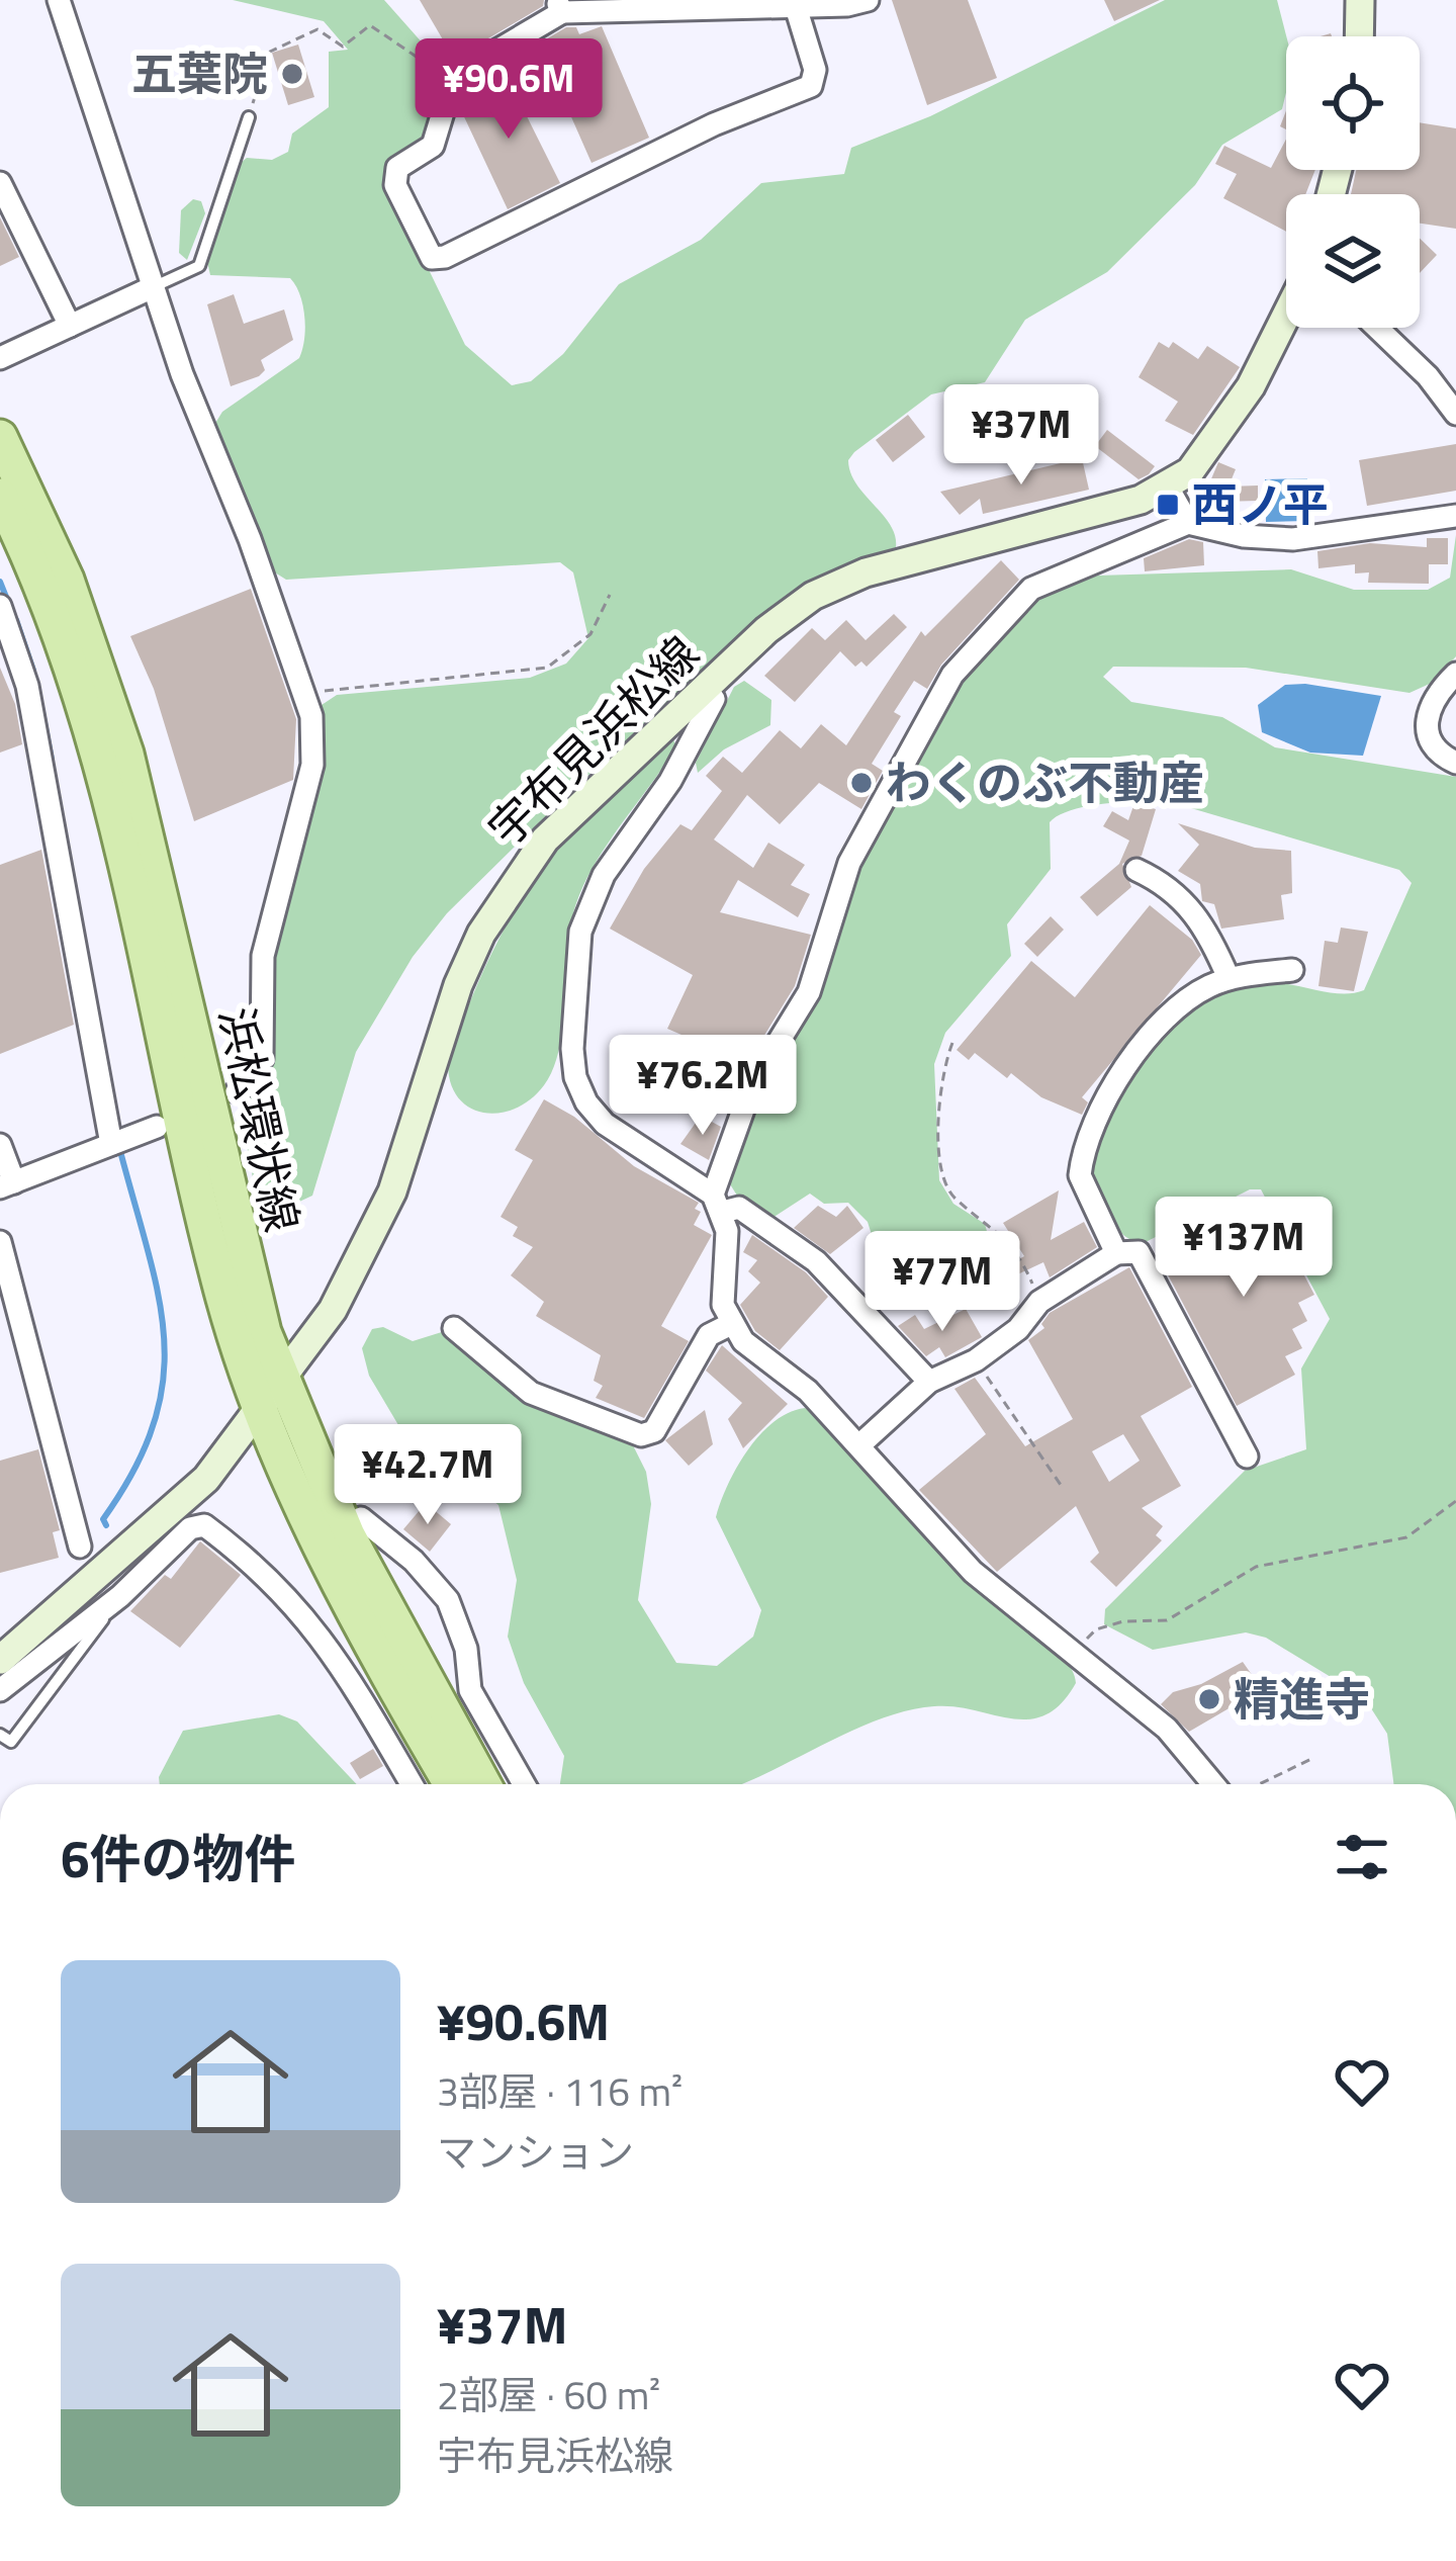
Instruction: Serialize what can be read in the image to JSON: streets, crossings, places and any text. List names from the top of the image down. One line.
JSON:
{"streets":{"main road":["宇布見浜松線","浜松環状線"]},"crossings":[["宇布見浜松線","浜松環状線"]],"places":{"other":["五葉院","わくのぶ不動産","精進寺"],"transit":["西ノ平"]},"page":{"price":["¥90.6M","¥37M","¥76.2M","¥137M","¥77M","¥42.7M"],"heading":"6件の物件","list":[{"name":"¥90.6M","note":"3部屋 · 116 m² · マンション"},{"name":"¥37M","note":"2部屋 · 60 m² · 宇布見浜松線"}]}}
